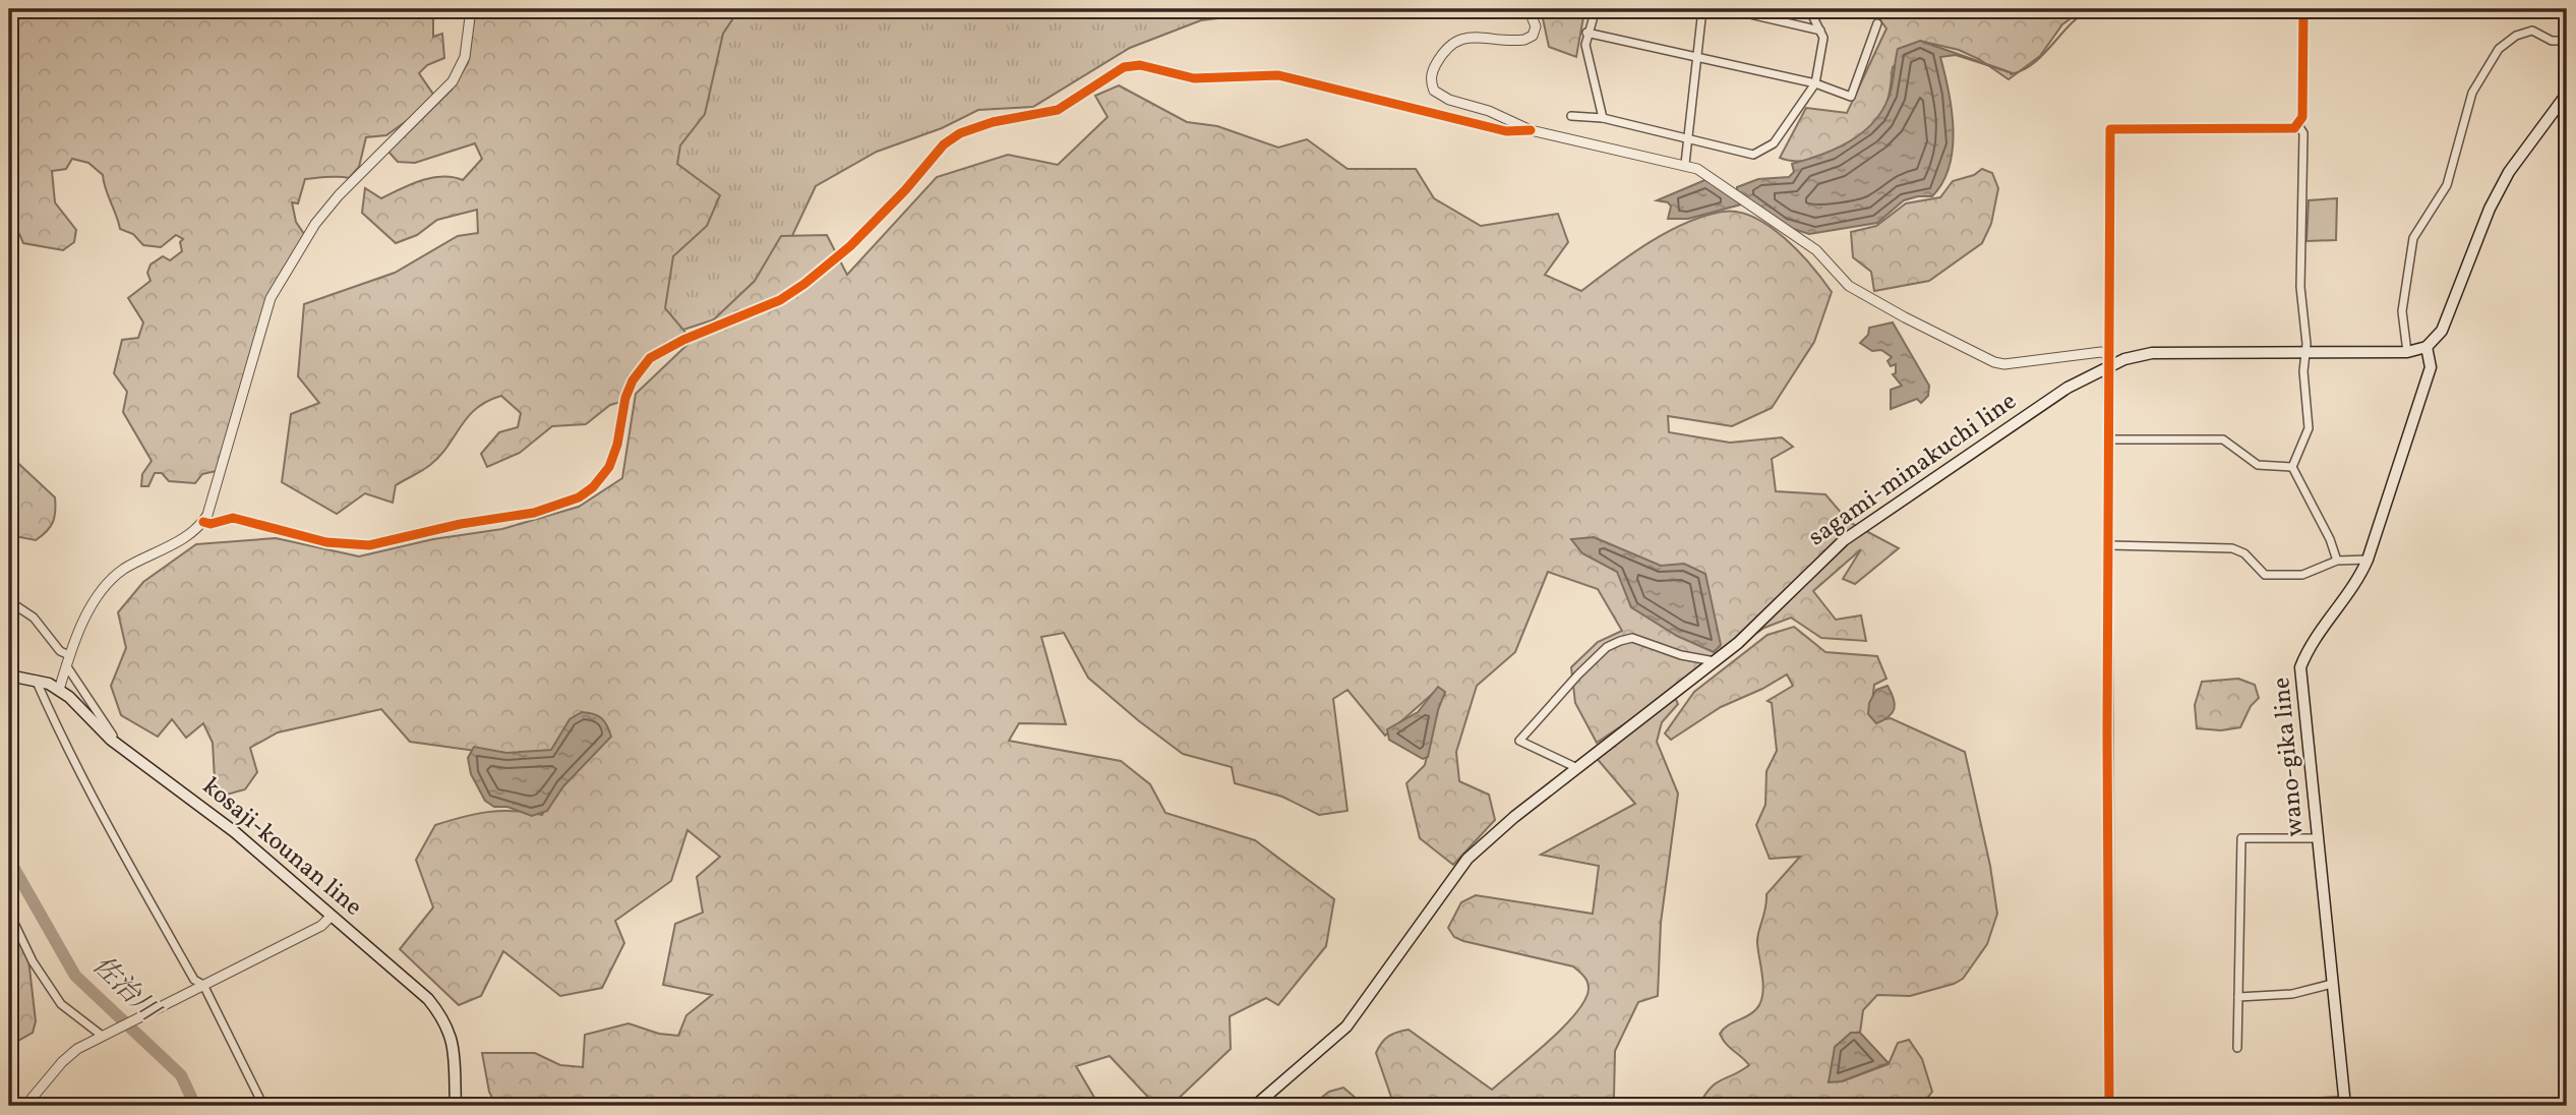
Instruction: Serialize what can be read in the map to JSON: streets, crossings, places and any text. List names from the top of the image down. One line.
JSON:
{"streets":{"main road":["sagami-minakuchi line","wano-gika line","kosaji-kounan line"]},"crossings":[["sagami-minakuchi line","wano-gika line"]],"water":["佐治川"]}
